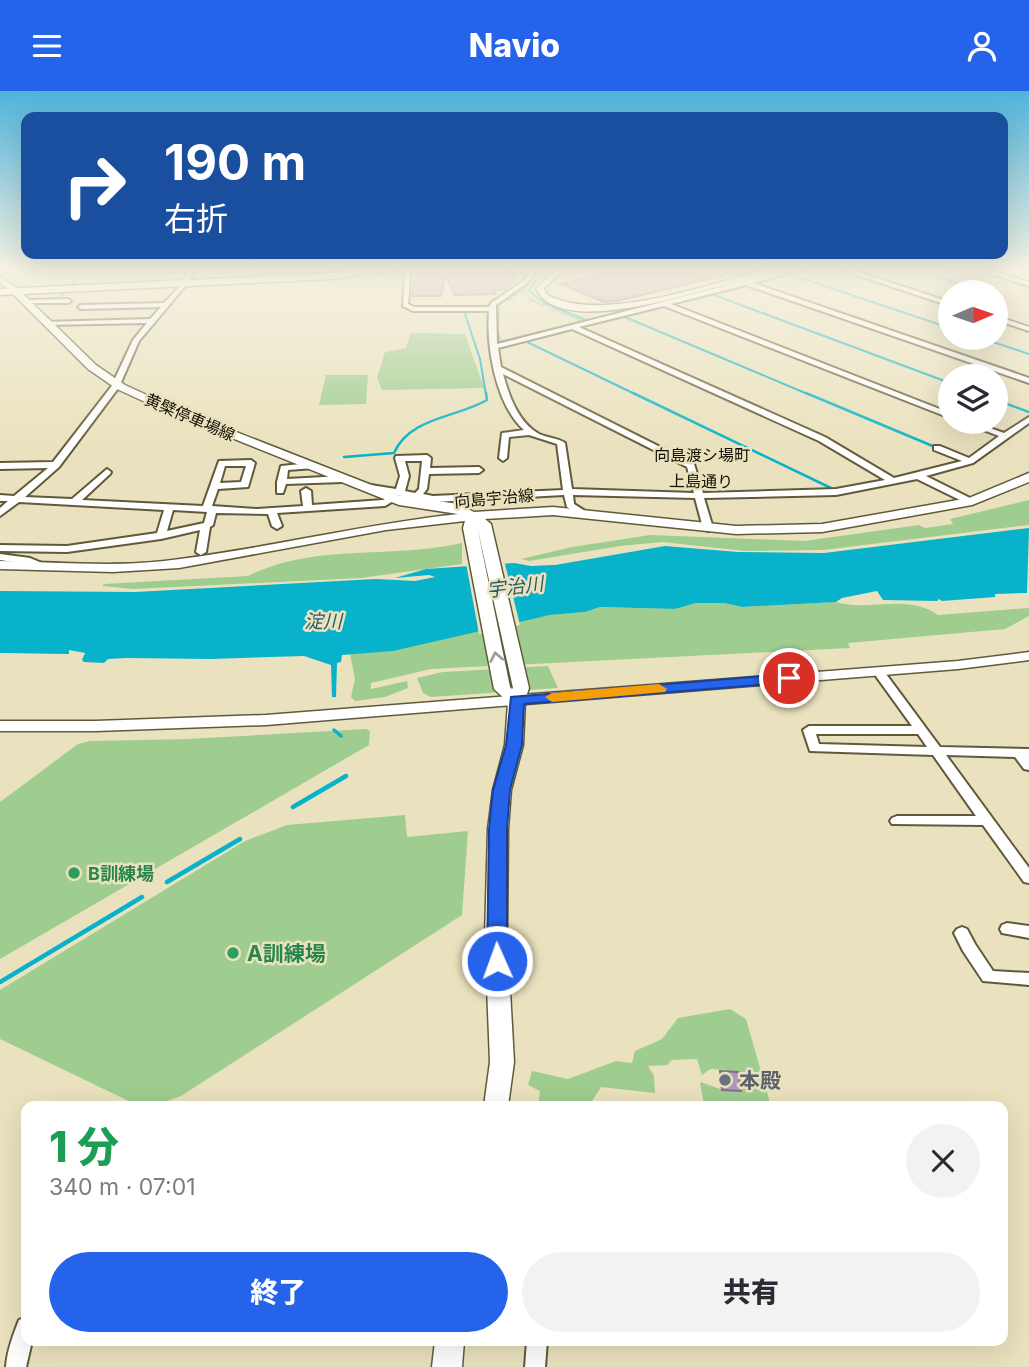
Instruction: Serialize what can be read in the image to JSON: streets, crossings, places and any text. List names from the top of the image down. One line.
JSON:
{"streets":{"main road":["黄檗停車場線","向島宇治線"],"street":["上島通り"]},"crossings":[["黄檗停車場線","上島通り"],["黄檗停車場線","向島宇治線"]],"districts":["向島渡シ場町"],"water":["宇治川","淀川"],"places":["B訓練場","A訓練場","本殿"],"north":"right","page":{"header":"Navio","turn":["190 m","右折"],"heading":["1 分","340 m · 07:01"],"buttons":["終了","共有"]}}
